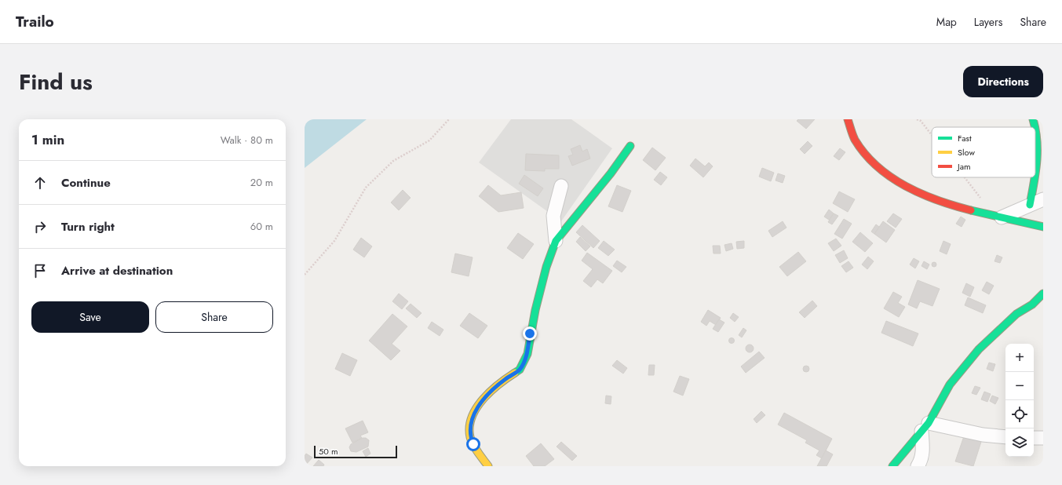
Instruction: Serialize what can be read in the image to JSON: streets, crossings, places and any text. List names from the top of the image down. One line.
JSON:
{"legend":["Fast","Slow","Jam"],"scale_bar":"50 m","page":{"header":"Trailo","nav":["Map","Layers","Share"],"title":"Find us","buttons":["Directions",["Save","Share"]],"heading":["1 min","Walk · 80 m"],"list":[["Continue","20 m"],["Turn right","60 m"],"Arrive at destination"],"map_buttons":["+","−"],"scale":"50 m"}}
